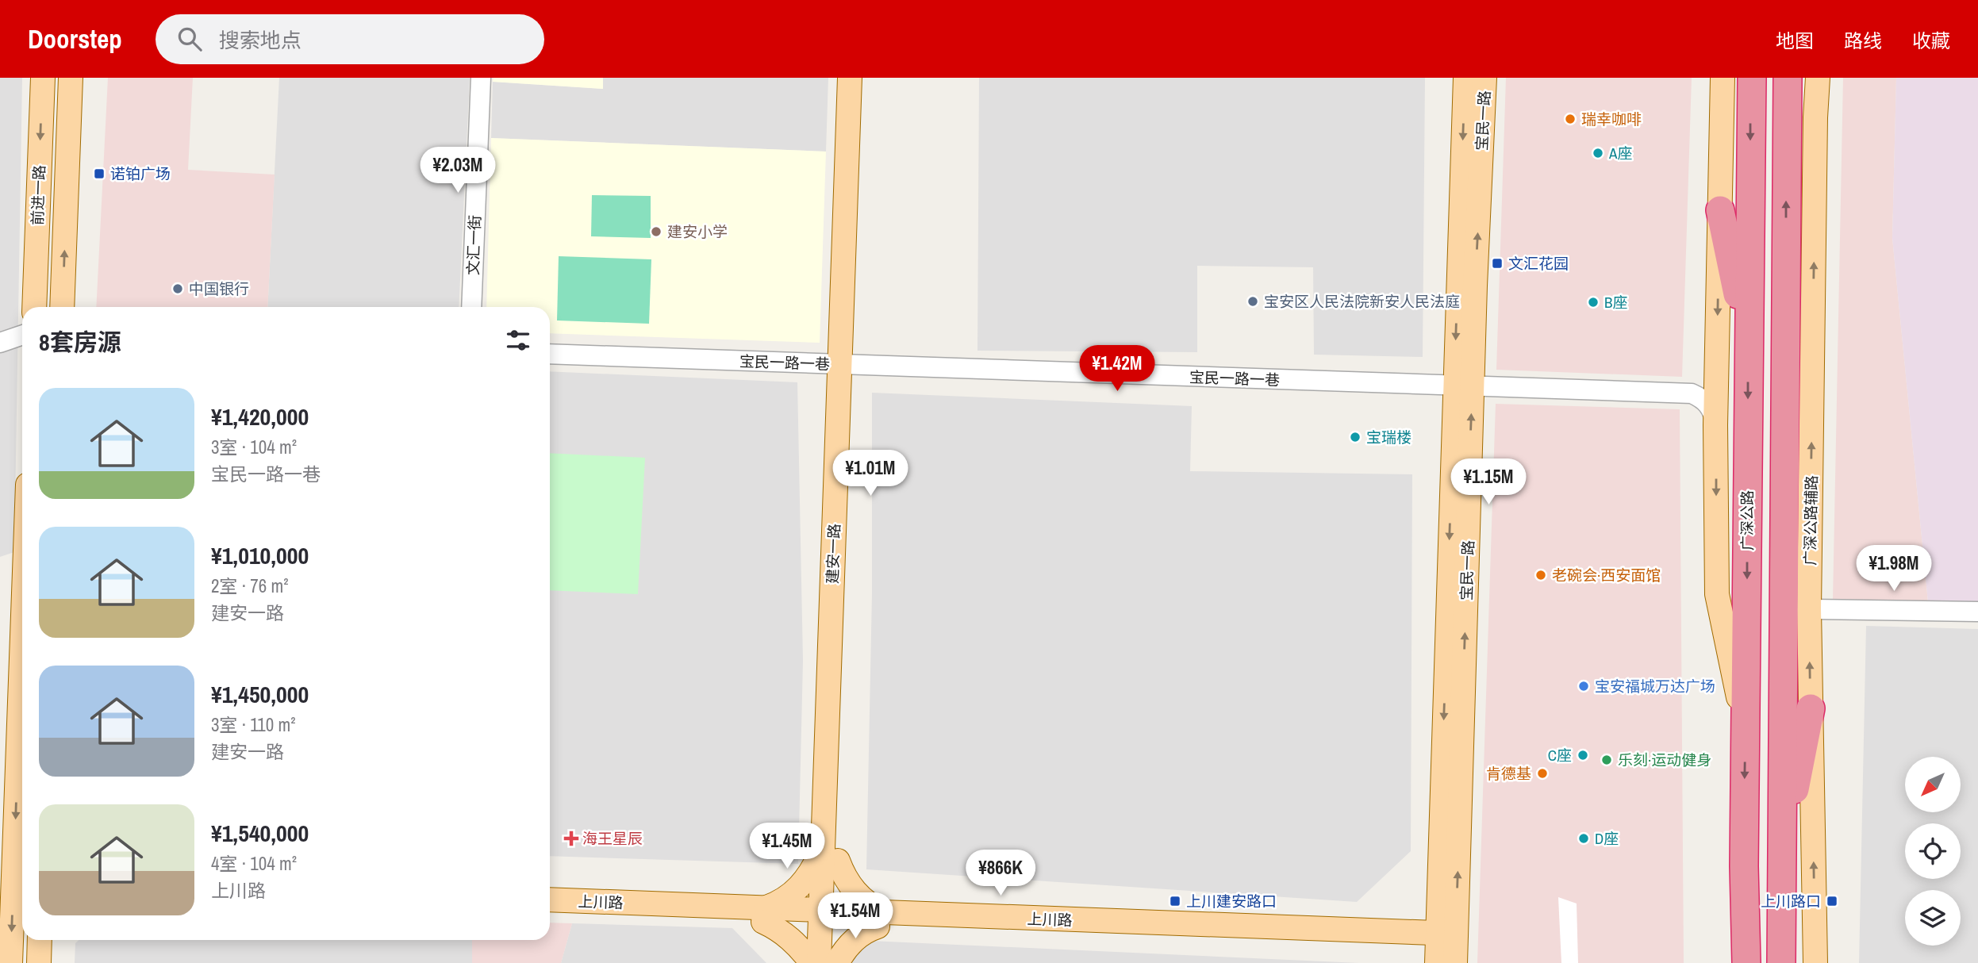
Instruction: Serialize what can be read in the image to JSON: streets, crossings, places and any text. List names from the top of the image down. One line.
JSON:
{"streets":{"highway":["广深公路"],"main road":["宝民一路","前进一路","广深公路辅路","建安一路","上川路"],"street":["文汇一街","宝民一路一巷"]},"crossings":[["宝民一路","宝民一路一巷"],["宝民一路","上川路"],["宝民一路一巷","建安一路"],["建安一路","上川路"]],"places":{"other":["瑞幸咖啡","A座","建安小学","中国银行","宝安区人民法院新安人民法庭","B座","宝瑞楼","老碗会·西安面馆","宝安福城万达广场","C座","乐刻·运动健身","肯德基","D座"],"transit":["诺铂广场","文汇花园","上川建安路口","上川路口"],"health":["海王星辰"]},"north":"bottom left","page":{"header":"Doorstep","search":"搜索地点","nav":["地图","路线","收藏"],"price":["¥2.03M","¥1.42M","¥1.01M","¥1.15M","¥1.98M","¥1.45M","¥866K","¥1.54M"],"heading":"8套房源","list":[{"name":"¥1,420,000","note":"3室 · 104 m² · 宝民一路一巷"},{"name":"¥1,010,000","note":"2室 · 76 m² · 建安一路"},{"name":"¥1,450,000","note":"3室 · 110 m² · 建安一路"},{"name":"¥1,540,000","note":"4室 · 104 m² · 上川路"}]}}
